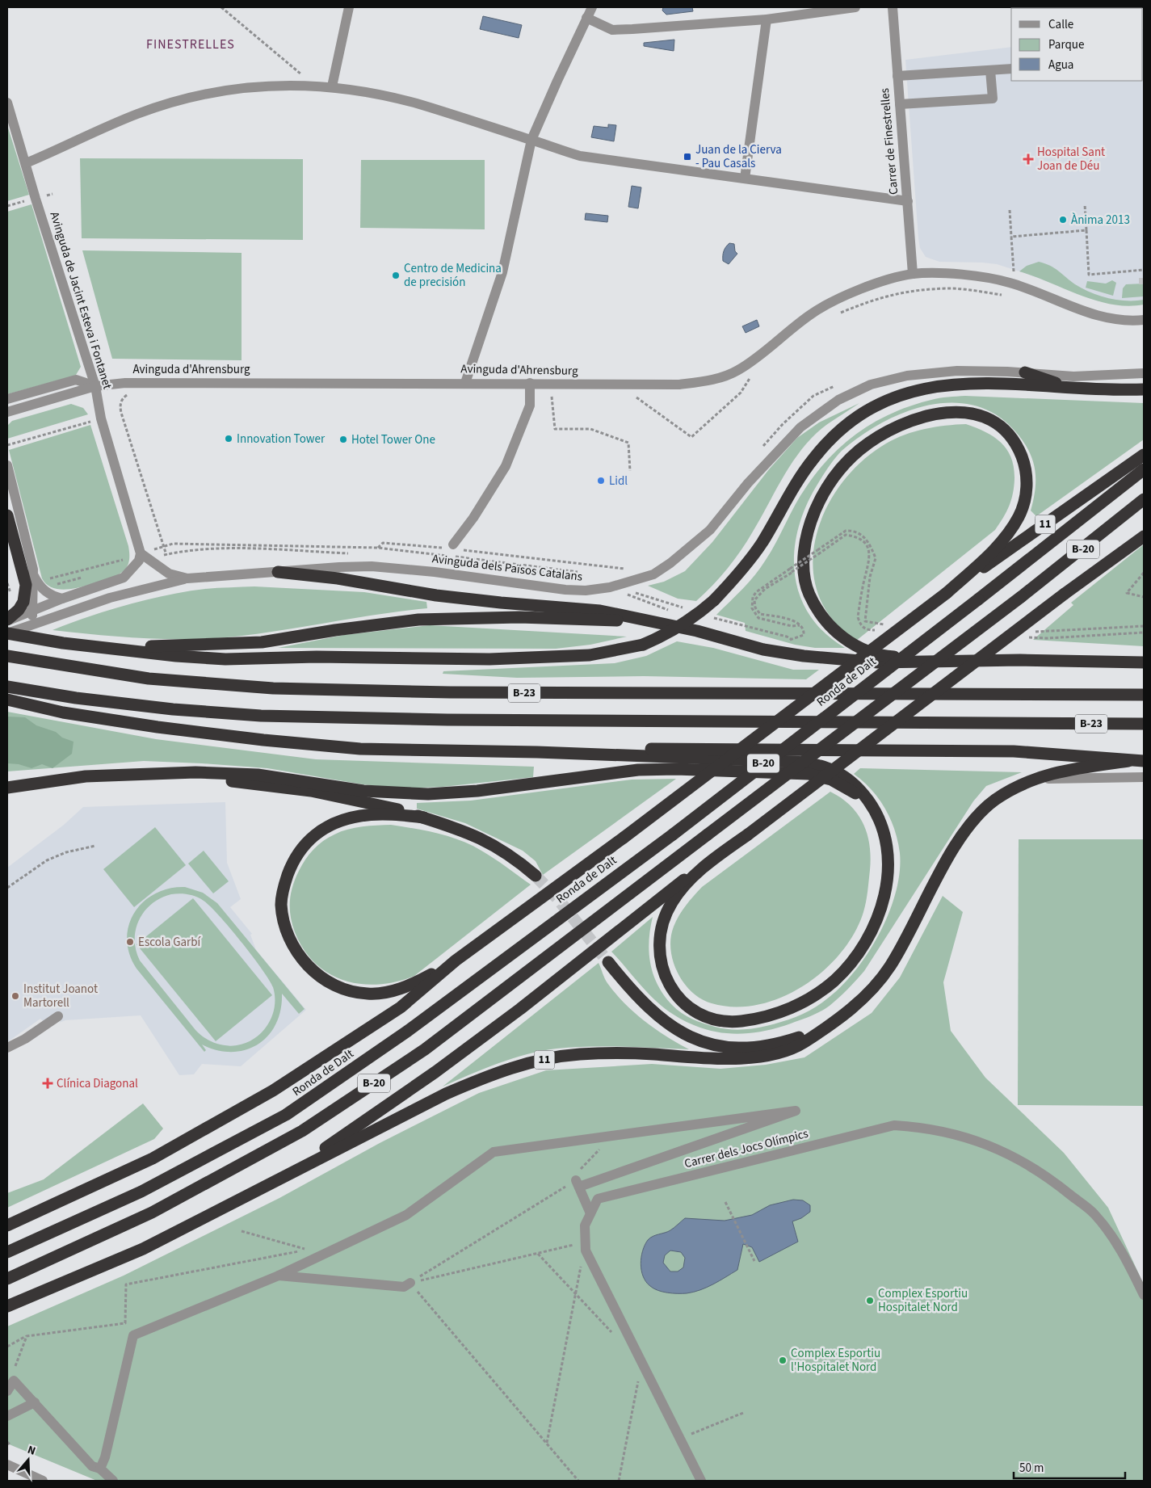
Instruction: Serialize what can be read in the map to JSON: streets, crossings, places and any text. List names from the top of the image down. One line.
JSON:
{"streets":{"highway":["11","B-20","Ronda de Dalt","B-23"],"street":["Carrer de Finestrelles","Avinguda de Jacint Esteva i Fontanet","Avinguda d'Ahrensburg","Avinguda dels Països Catalans","Carrer dels Jocs Olímpics"]},"crossings":[["Carrer de Finestrelles","Avinguda d'Ahrensburg"],["Avinguda de Jacint Esteva i Fontanet","Avinguda d'Ahrensburg"],["Avinguda de Jacint Esteva i Fontanet","Avinguda dels Països Catalans"]],"districts":["FINESTRELLES"],"places":{"transit":["Juan de la Cierva - Pau Casals"],"health":["Hospital Sant Joan de Déu","Clínica Diagonal"],"other":["Ànima 2013","Centro de Medicina de precisión","Innovation Tower","Hotel Tower One","Lidl","Escola Garbí","Institut Joanot Martorell","Complex Esportiu Hospitalet Nord","Complex Esportiu l'Hospitalet Nord"]},"legend":["Calle","Parque","Agua"],"scale_bar":"50 m","north":"top"}
